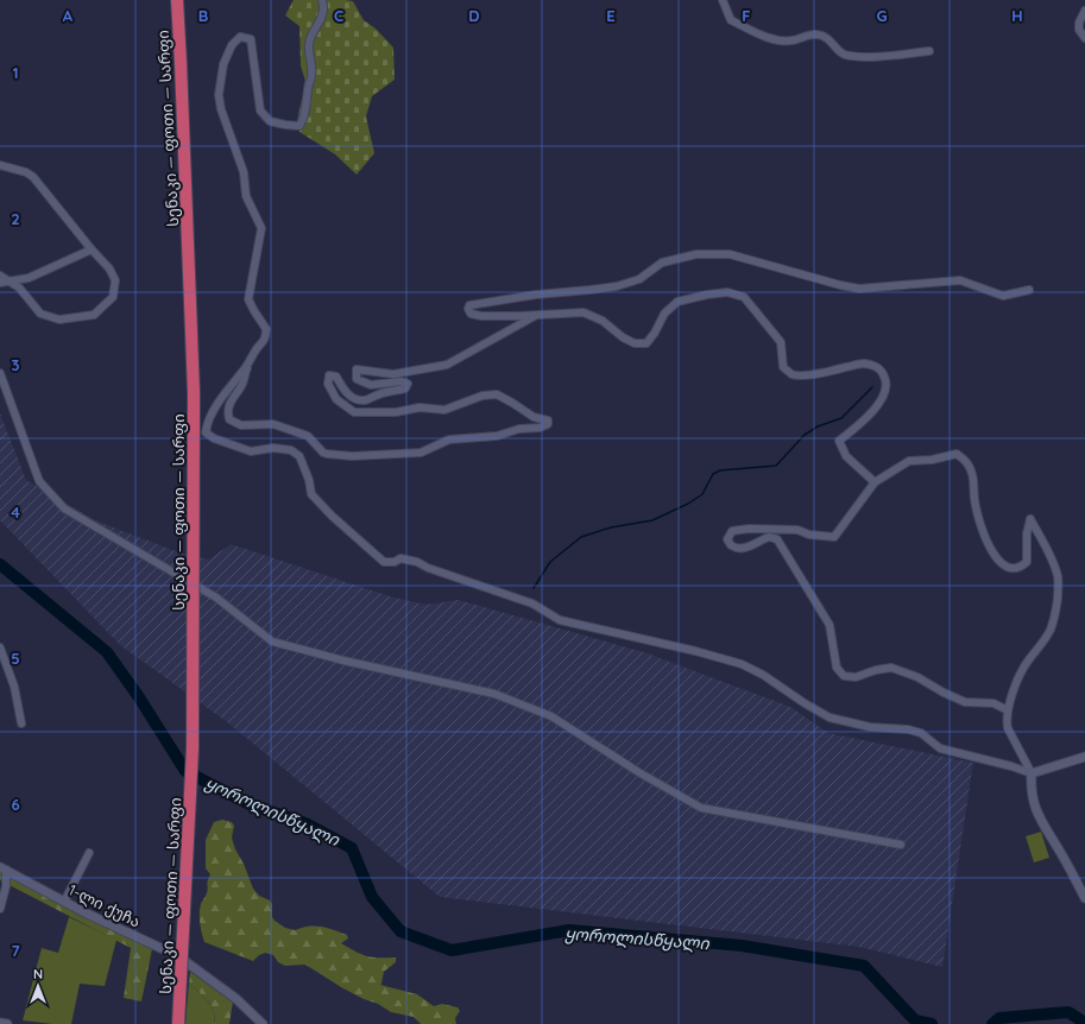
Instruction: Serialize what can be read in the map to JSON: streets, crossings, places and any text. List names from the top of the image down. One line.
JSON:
{"streets":{"highway":["სენაკი — ფოთი — სარფი"],"street":["1-ლი ქუჩა"]},"water":["ყოროლისწყალი"],"north":"top","grid":{"columns":["A","B","C","D","E","F","G","H"],"rows":["1","2","3","4","5","6","7"]}}
